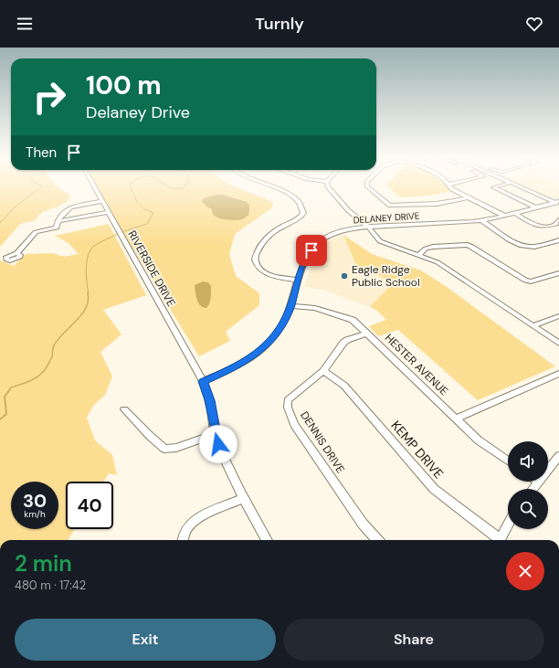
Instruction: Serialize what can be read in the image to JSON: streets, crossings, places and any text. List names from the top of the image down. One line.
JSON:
{"streets":{"street":["DELANEY DRIVE","RIVERSIDE DRIVE","HESTER AVENUE","DENNIS DRIVE","KEMP DRIVE"]},"crossings":[["DELANEY DRIVE","RIVERSIDE DRIVE"],["DELANEY DRIVE","HESTER AVENUE"],["HESTER AVENUE","DENNIS DRIVE"],["DENNIS DRIVE","KEMP DRIVE"]],"places":["Eagle Ridge Public School"],"page":{"header":"Turnly","turn":["100 m","Delaney Drive"],"then":"Then","speed":"30 km/h","limit":"40","heading":["2 min","480 m · 17:42"],"buttons":["Exit","Share"]}}
